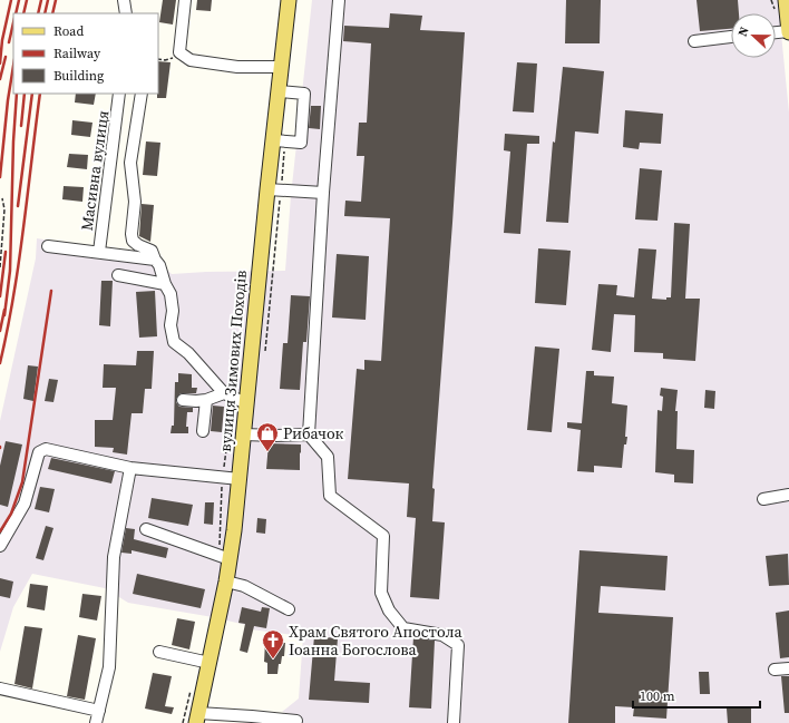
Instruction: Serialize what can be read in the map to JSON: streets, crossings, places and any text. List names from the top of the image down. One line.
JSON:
{"streets":{"main road":["вулиця Зимових Походів"],"street":["Масивна вулиця"]},"places":{"shop":["Рибачок"],"church":["Храм Святого Апостола Іоанна Богослова"]},"legend":["Road","Railway","Building"],"scale_bar":"100 m","north":"left"}
